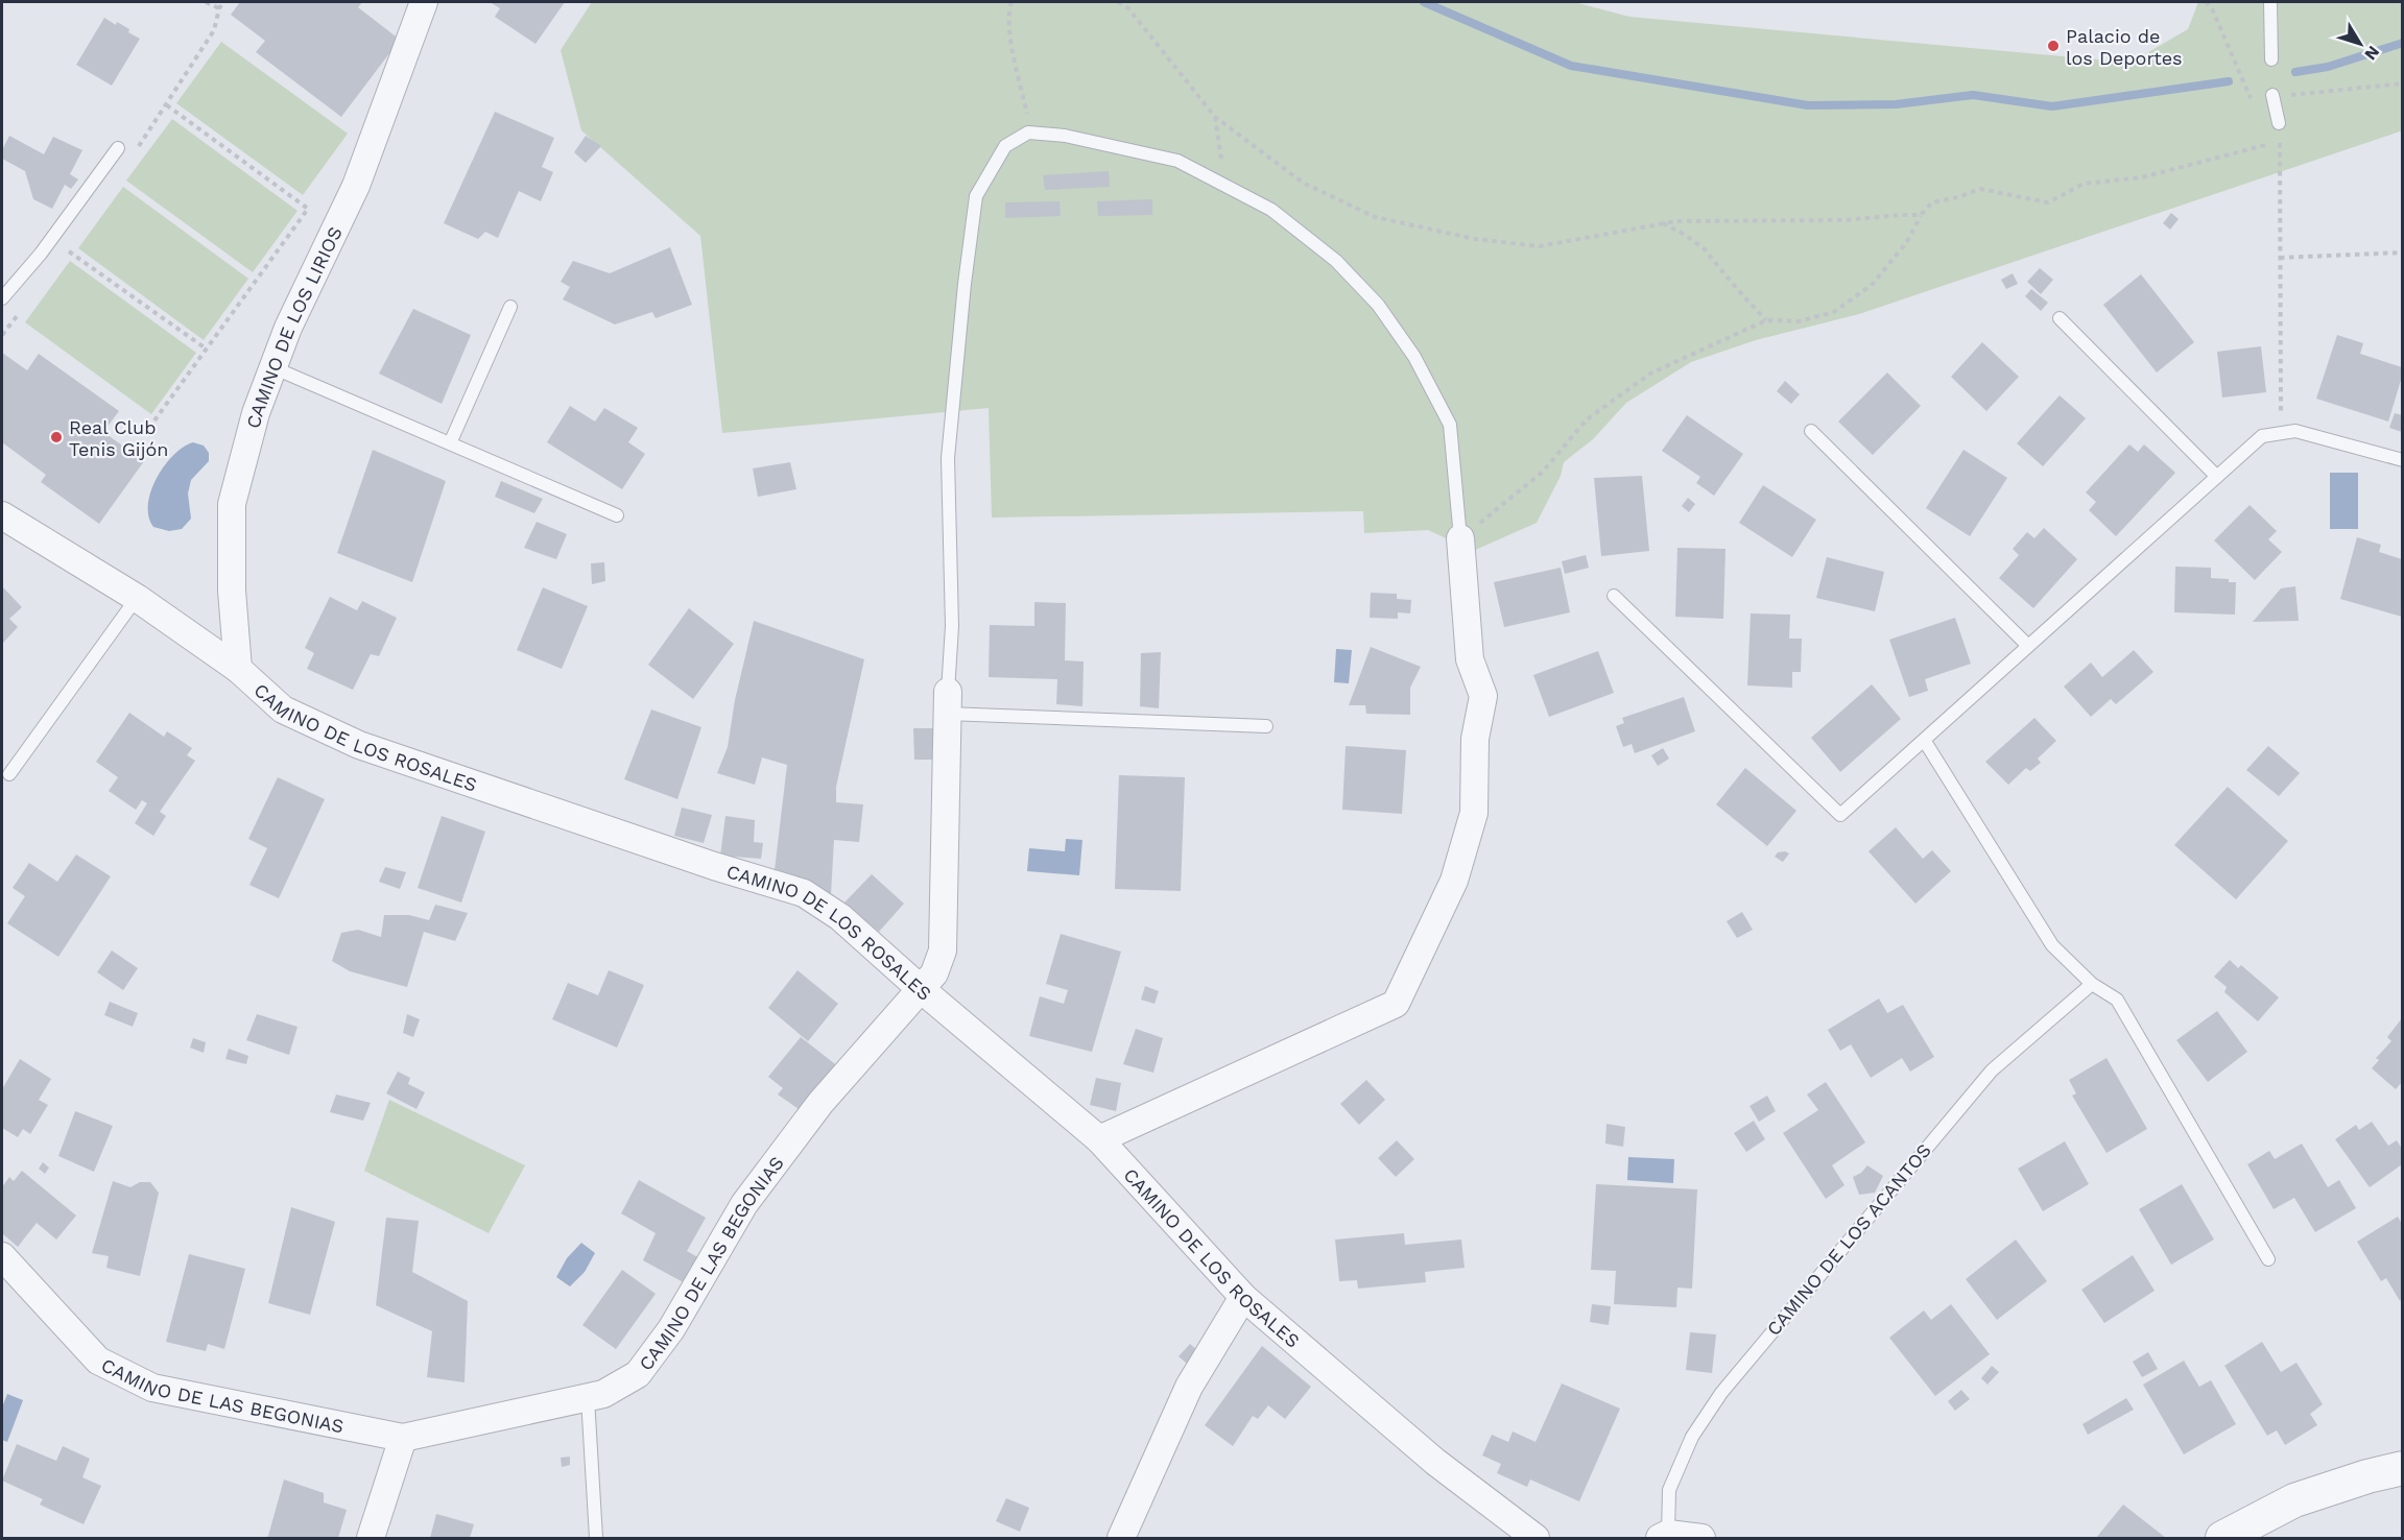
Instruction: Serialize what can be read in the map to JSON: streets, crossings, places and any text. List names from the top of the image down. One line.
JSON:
{"streets":{"street":["CAMINO DE LOS LIRIOS","CAMINO DE LOS ROSALES","CAMINO DE LAS BEGONIAS"],"lane":["CAMINO DE LOS ACANTOS"]},"crossings":[["CAMINO DE LOS LIRIOS","CAMINO DE LOS ROSALES"],["CAMINO DE LOS ROSALES","CAMINO DE LAS BEGONIAS"]],"places":["Palacio de los Deportes","Real Club Tenis Gijón"],"north":"bottom right"}
